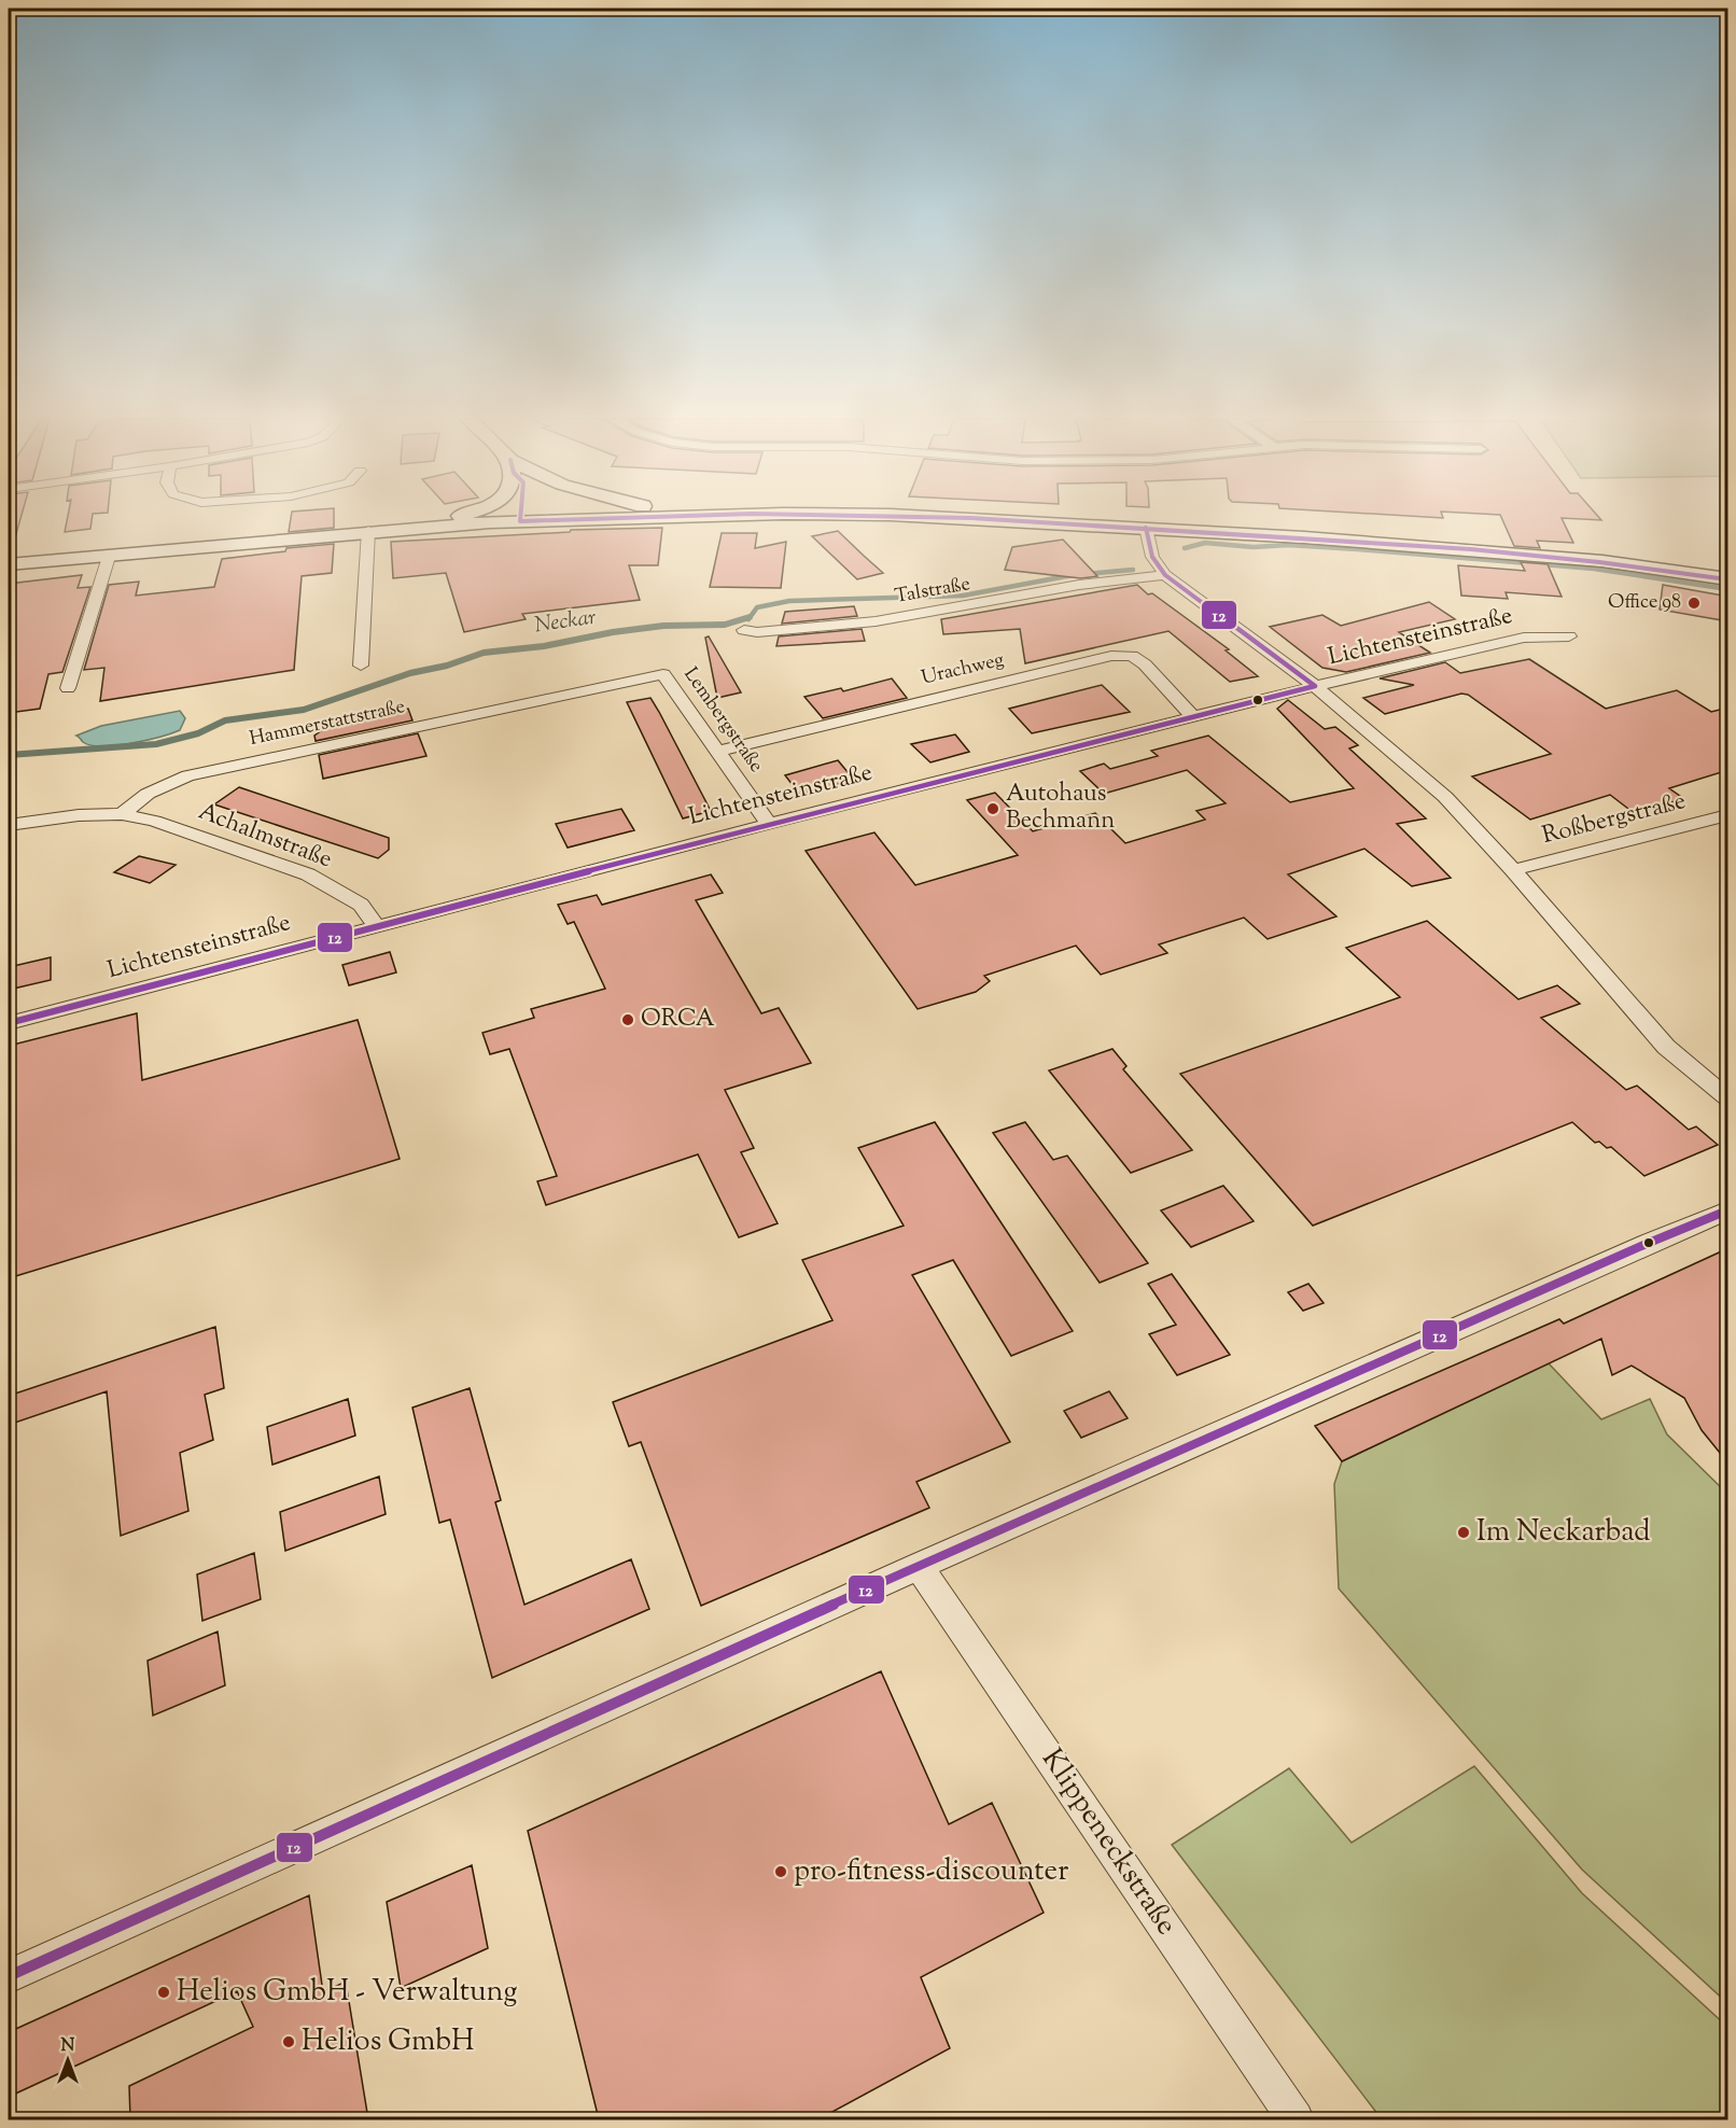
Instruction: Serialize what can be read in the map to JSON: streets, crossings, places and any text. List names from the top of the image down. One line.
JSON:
{"streets":{"street":["Talstraße","Lichtensteinstraße","Urachweg","Lembergstraße","Hammerstattstraße","Roßbergstraße","Achalmstraße","Klippeneckstraße"]},"crossings":[["Lichtensteinstraße","Urachweg"],["Lichtensteinstraße","Lembergstraße"],["Lichtensteinstraße","Achalmstraße"],["Urachweg","Lembergstraße"],["Lembergstraße","Hammerstattstraße"],["Hammerstattstraße","Achalmstraße"]],"water":["Neckar"],"places":["Office 98","Autohaus Bechmann","ORCA","Im Neckarbad","pro-fitness-discounter","Helios GmbH - Verwaltung","Helios GmbH"],"lines":["transit line 12"],"north":"top"}
